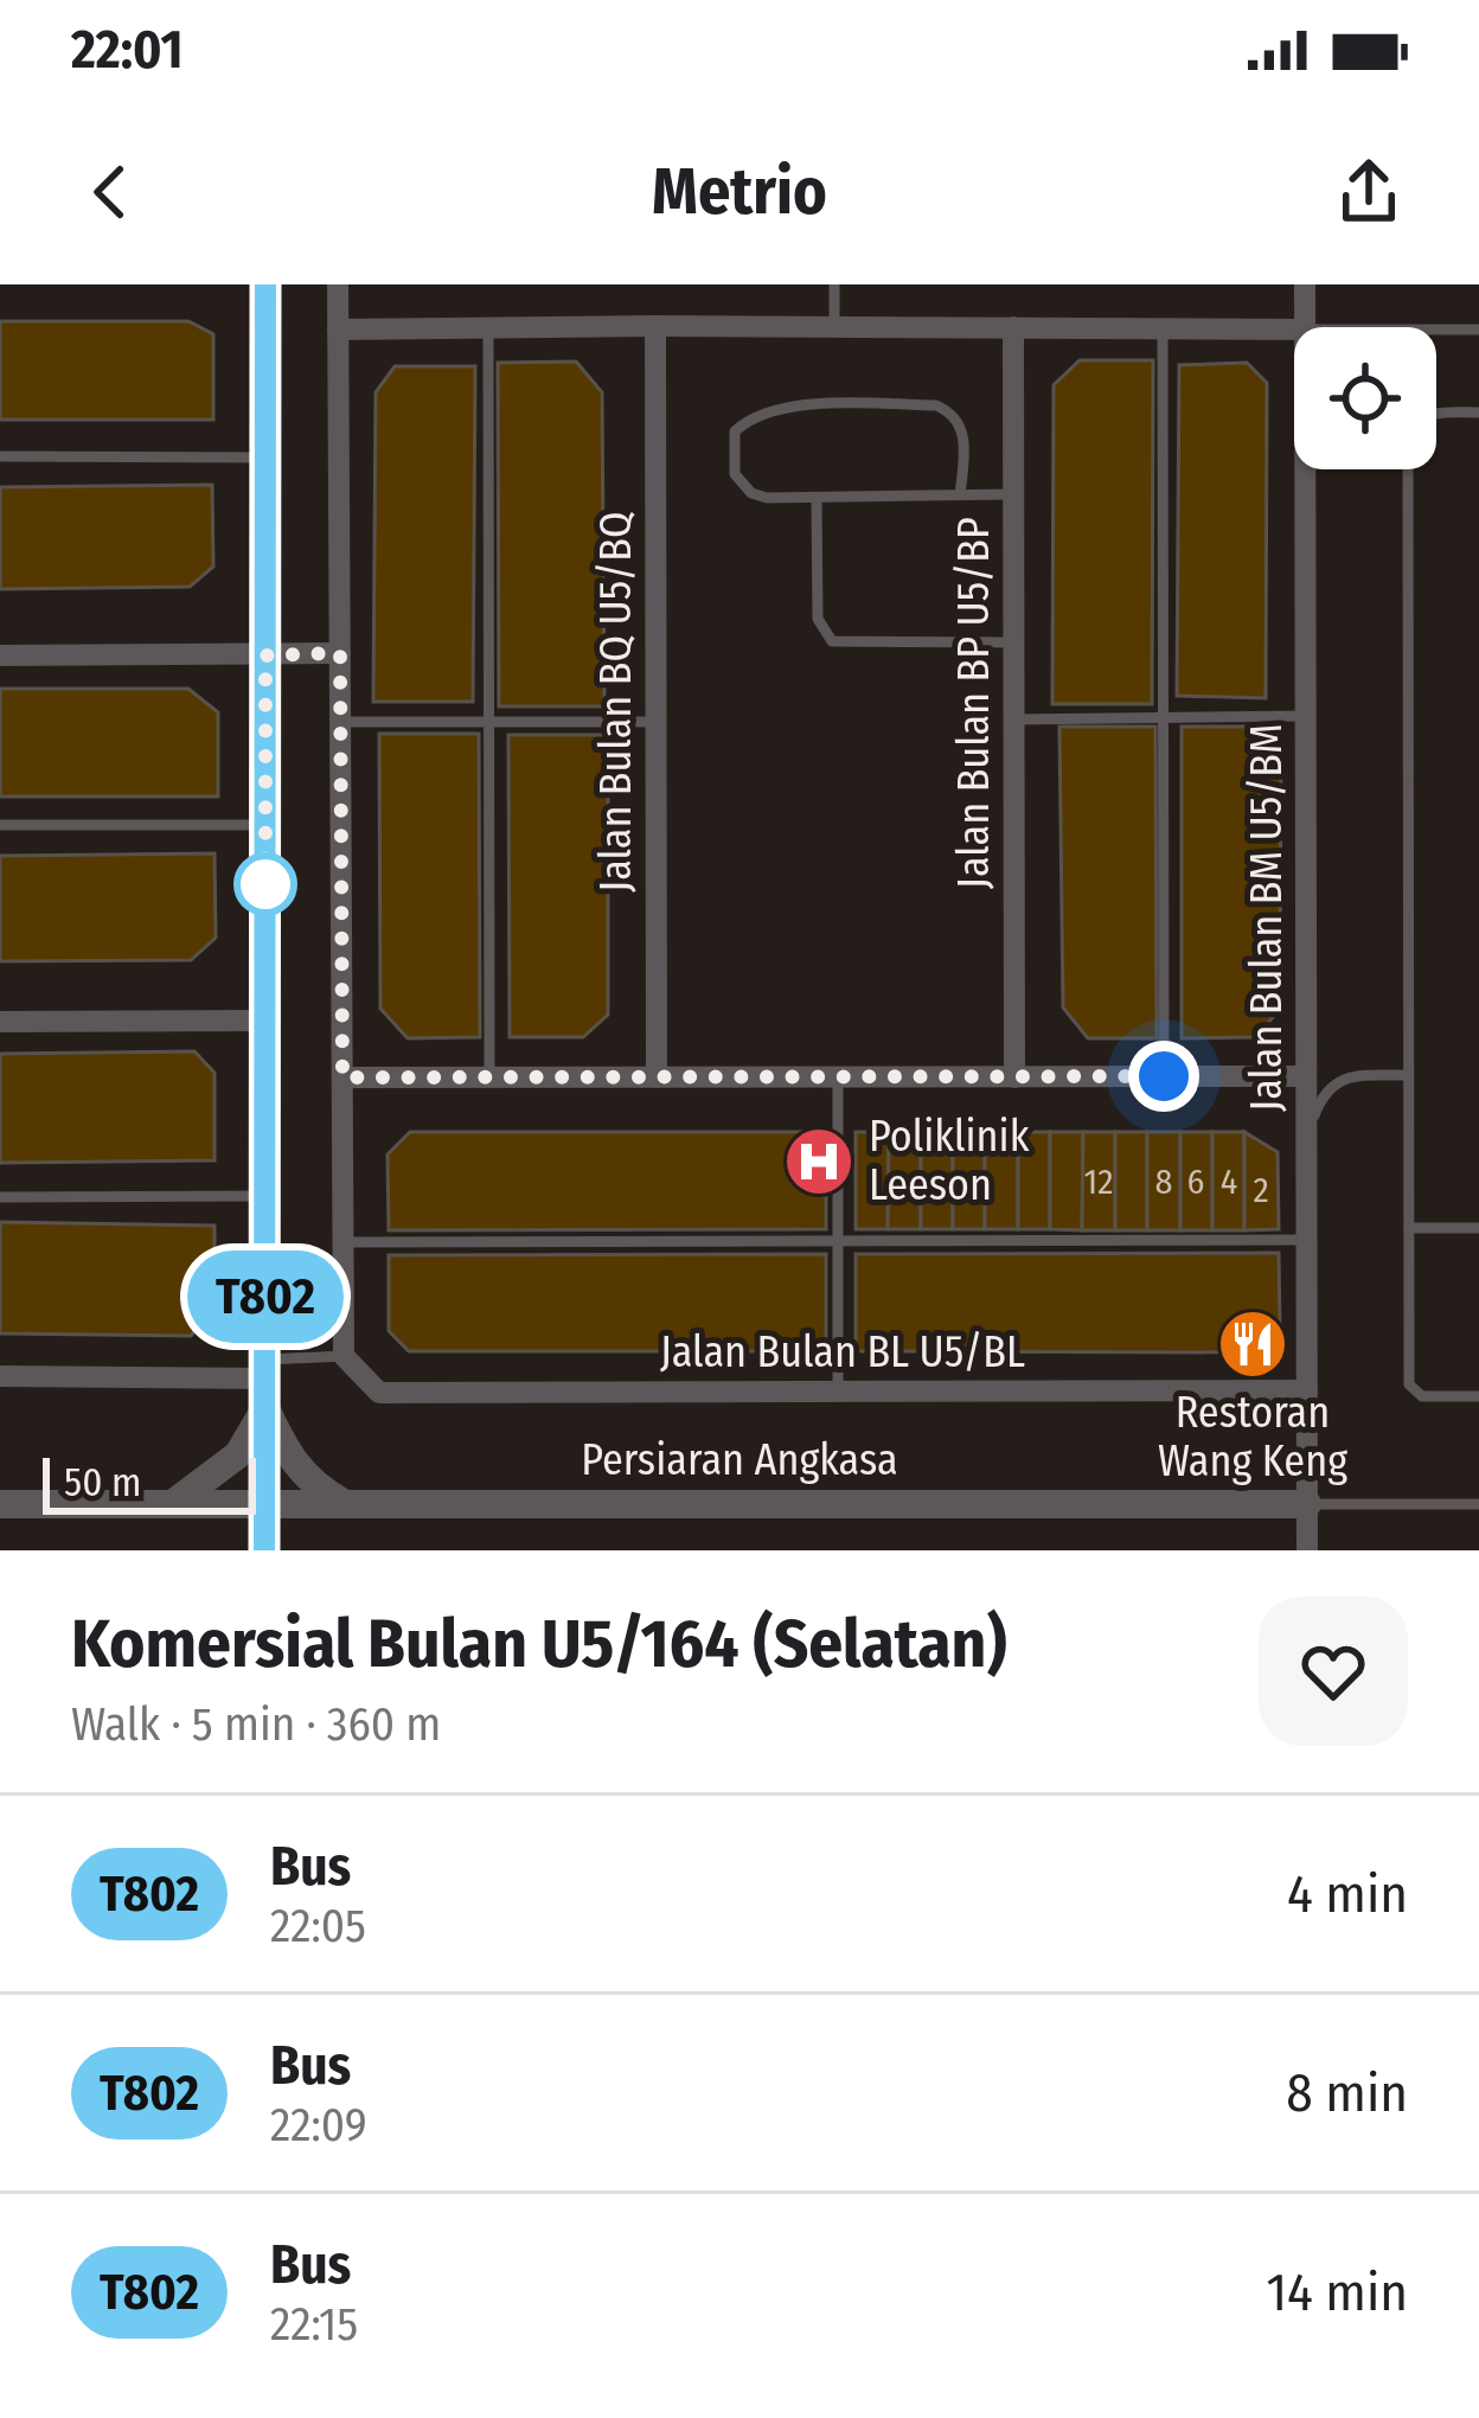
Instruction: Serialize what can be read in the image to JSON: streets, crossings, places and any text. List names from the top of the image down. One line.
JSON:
{"streets":{"street":["Jalan Bulan BQ U5/BQ","Jalan Bulan BP U5/BP","Jalan Bulan BM U5/BM","Jalan Bulan BL U5/BL","Persiaran Angkasa"]},"crossings":[["Jalan Bulan BM U5/BM","Jalan Bulan BL U5/BL"],["Jalan Bulan BM U5/BM","Persiaran Angkasa"]],"places":{"hospital":["Poliklinik Leeson"],"restaurant":["Restoran Wang Keng"]},"lines":["bus line T802"],"house_numbers":["12","8","6","4","2"],"scale_bar":"50 m","page":{"status":"22:01","header":"Metrio","on_map":"T802","scale":"50 m","heading":["Komersial Bulan U5/164 (Selatan)","Walk · 5 min · 360 m"],"list":[{"mark":"T802","name":"Bus","note":"22:05","value":"4 min"},{"mark":"T802","name":"Bus","note":"22:09","value":"8 min"},{"mark":"T802","name":"Bus","note":"22:15","value":"14 min"}]}}
